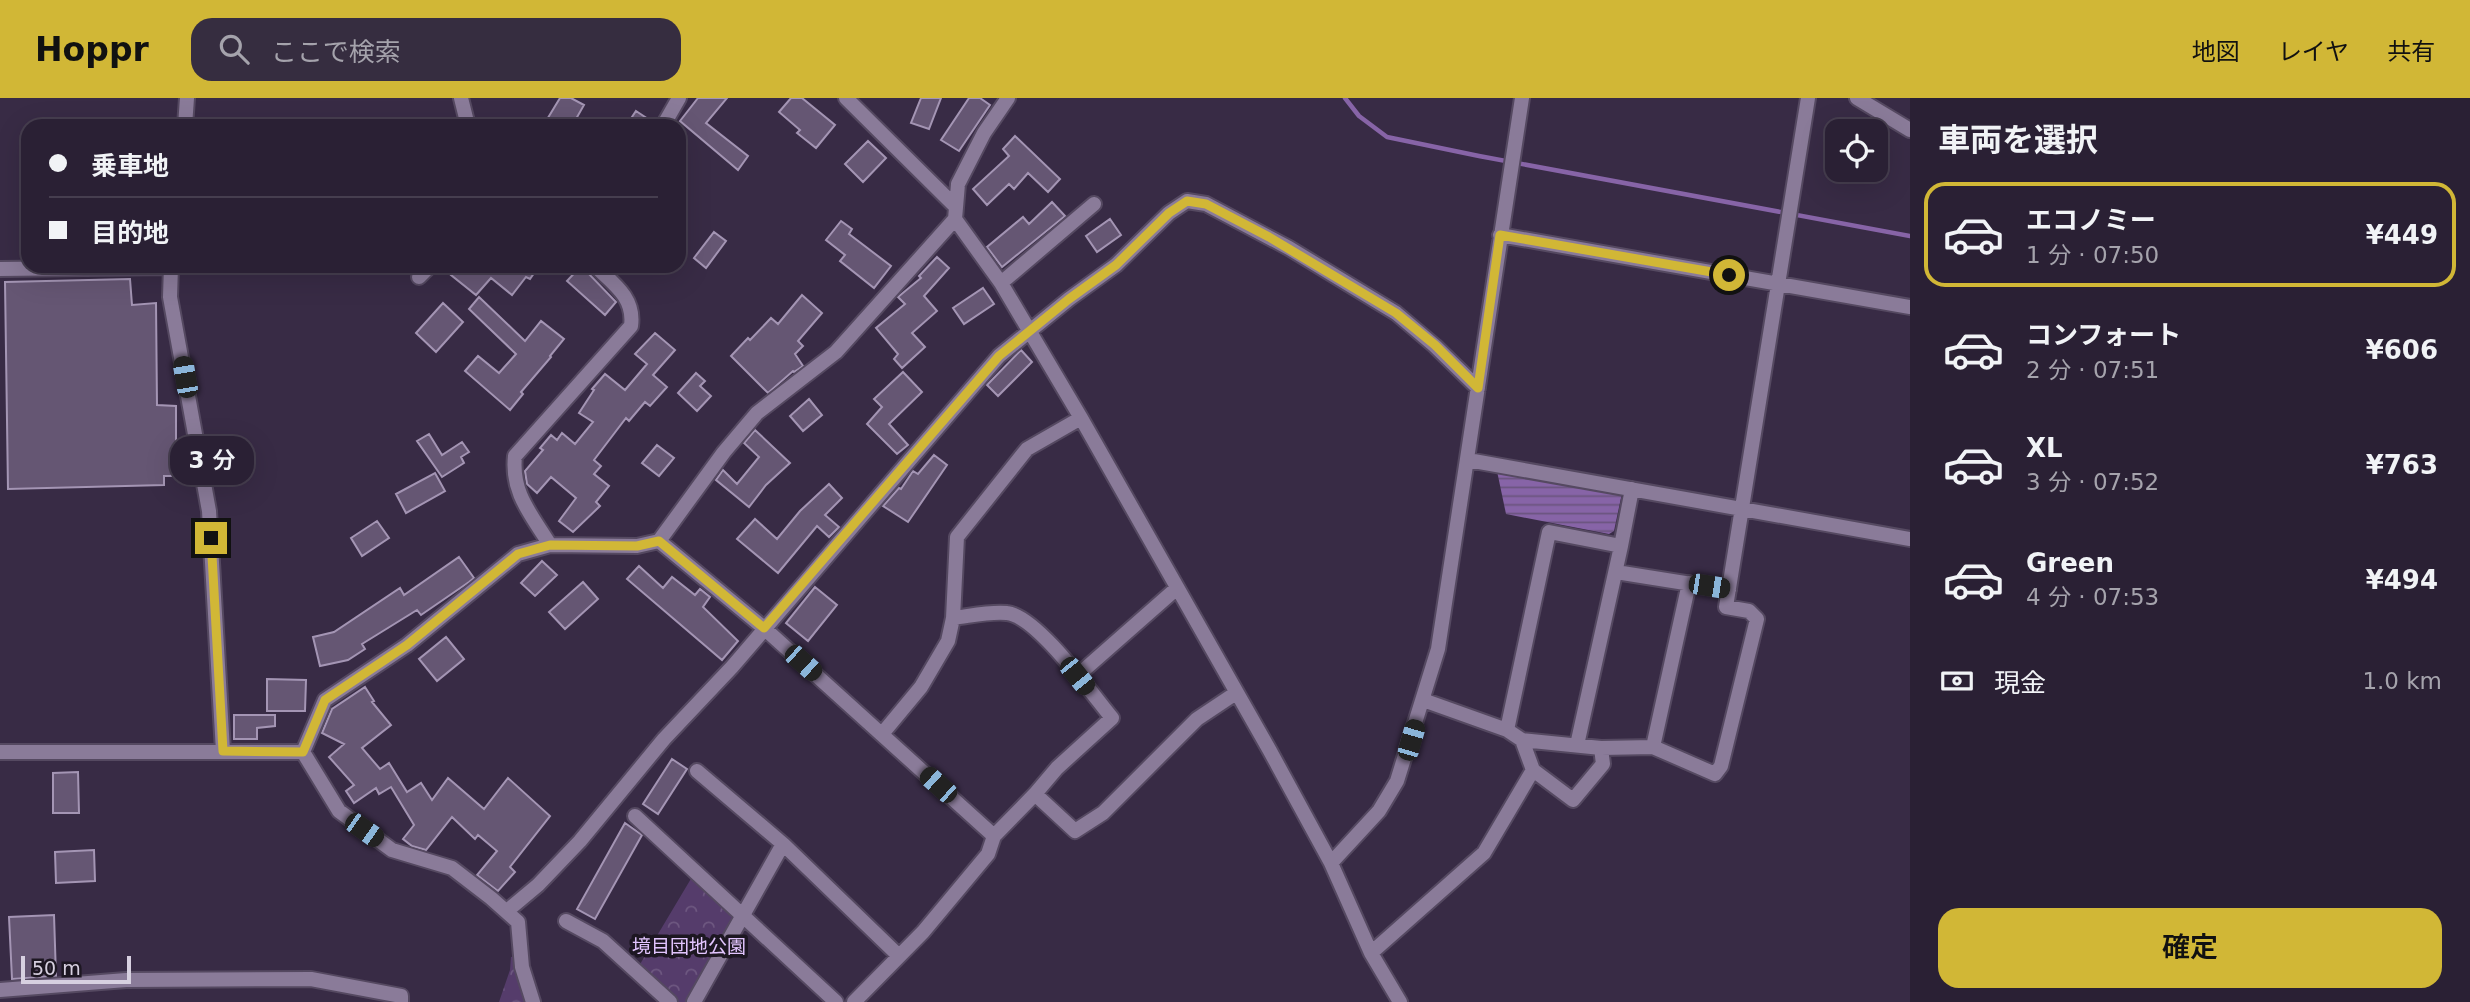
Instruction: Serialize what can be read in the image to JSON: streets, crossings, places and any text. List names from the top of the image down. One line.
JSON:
{"parks":["境目団地公園"],"scale_bar":"50 m","page":{"header":"Hoppr","search":"ここで検索","nav":["地図","レイヤ","共有"],"heading":"車両を選択","banner":["乗車地","目的地"],"list":[{"name":"エコノミー","note":"1 分 · 07:50","value":"¥449"},{"name":"コンフォート","note":"2 分 · 07:51","value":"¥606"},{"name":"XL","note":"3 分 · 07:52","value":"¥763"},{"name":"Green","note":"4 分 · 07:53","value":"¥494"}],"bubble":"3 分","pay":["現金","1.0 km"],"buttons":"確定","scale":"50 m"}}
